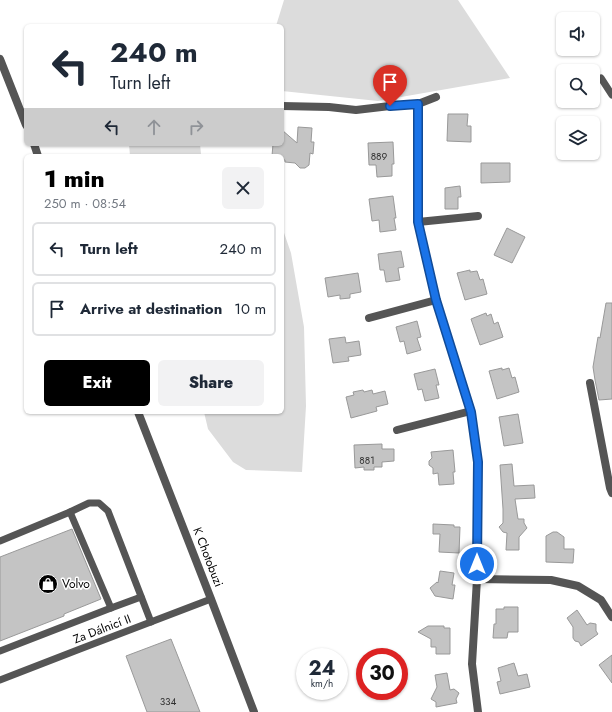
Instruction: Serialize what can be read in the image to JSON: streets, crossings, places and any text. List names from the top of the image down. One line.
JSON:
{"streets":{"street":["K Chotobuzi"],"lane":["Za Dálnicí II"]},"crossings":[["K Chotobuzi","Za Dálnicí II"]],"places":{"shop":["Volvo"]},"house_numbers":["889","881","334"],"page":{"turn":["240 m","Turn left"],"heading":["1 min","250 m · 08:54"],"list":[{"name":"Turn left","value":"240 m"},{"name":"Arrive at destination","value":"10 m"}],"buttons":["Exit","Share"],"speed":"24 km/h","limit":"30"}}
